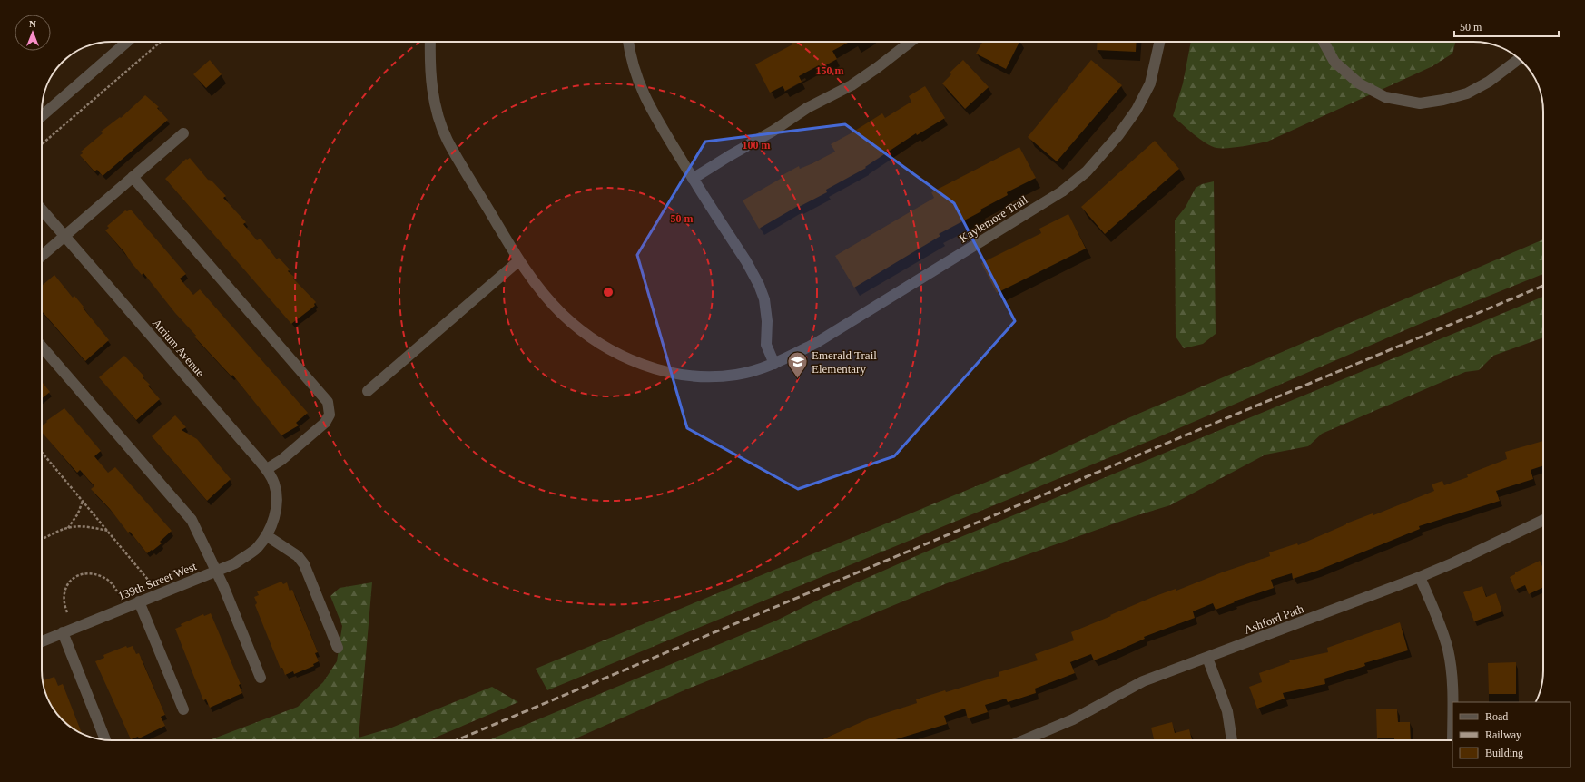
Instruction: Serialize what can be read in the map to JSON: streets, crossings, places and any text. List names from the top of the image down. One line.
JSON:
{"streets":{"street":["Kaylemore Trail","Atrium Avenue","139th Street West","Ashford Path"]},"crossings":[["Atrium Avenue","139th Street West"]],"places":{"school or university":["Emerald Trail Elementary"]},"legend":["Road","Railway","Building"],"scale_bar":"50 m","north":"top","rings":["150 m","100 m","50 m"]}
